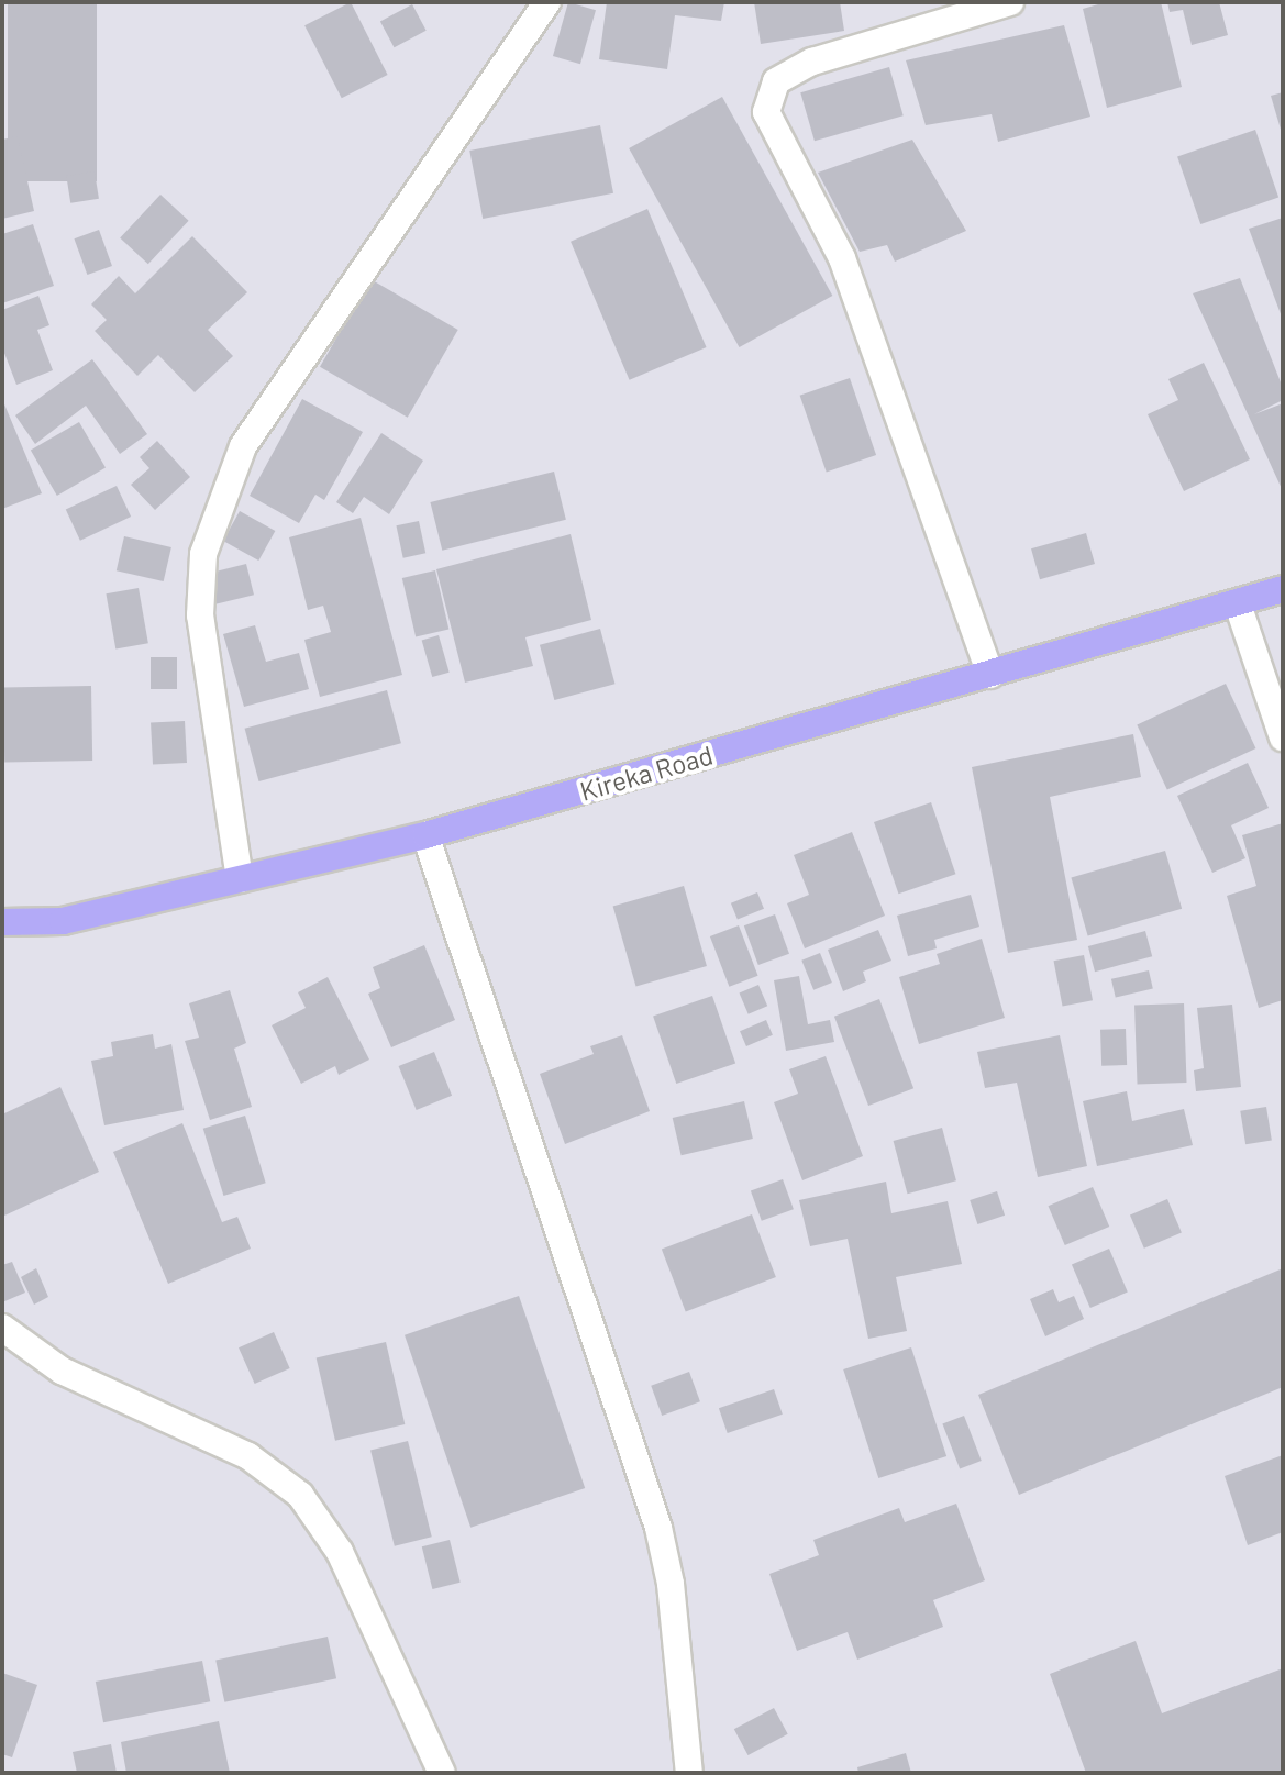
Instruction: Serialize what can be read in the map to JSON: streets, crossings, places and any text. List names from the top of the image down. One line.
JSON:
{"streets":{"main road":["Kireka Road"]}}
